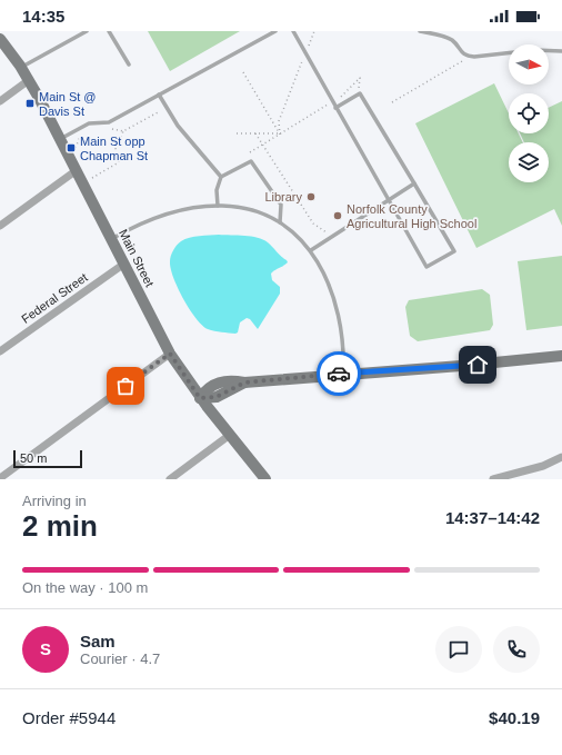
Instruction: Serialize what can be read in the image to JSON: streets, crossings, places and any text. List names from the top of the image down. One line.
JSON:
{"streets":{"main road":["Main Street"],"street":["Federal Street"]},"crossings":[["Main Street","Federal Street"]],"places":{"transit":["Main St @ Davis St","Main St opp Chapman St"],"other":["Library","Norfolk County Agricultural High School"]},"scale_bar":"50 m","north":"right","page":{"status":"14:35","scale":"50 m","heading":["2 min","Arriving in","14:37–14:42"],"panel":["Sam","Courier · 4.7","Order #5944","$40.19"],"bar":"On the way · 100 m","round":"S"}}
